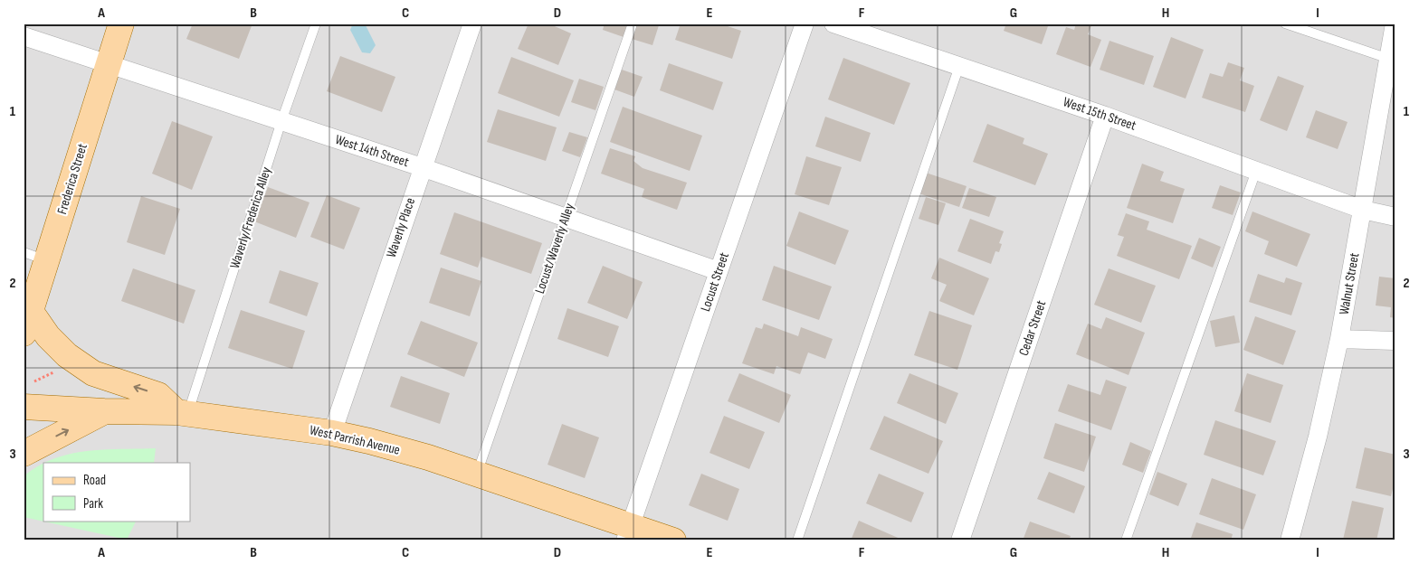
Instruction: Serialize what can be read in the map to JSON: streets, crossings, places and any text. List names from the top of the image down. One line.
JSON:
{"streets":{"main road":["Frederica Street","West Parrish Avenue"],"street":["West 15th Street","West 14th Street","Waverly Place","Locust Street","Walnut Street","Cedar Street"],"lane":["Waverly/Frederica Alley","Locust/Waverly Alley"]},"crossings":[["West 15th Street","Walnut Street"],["West 15th Street","Cedar Street"],["West 14th Street","Frederica Street"],["West 14th Street","Waverly/Frederica Alley"],["West 14th Street","Waverly Place"],["West 14th Street","Locust/Waverly Alley"],["West 14th Street","Locust Street"],["Waverly/Frederica Alley","West Parrish Avenue"],["Waverly Place","West Parrish Avenue"],["Locust/Waverly Alley","West Parrish Avenue"],["Locust Street","West Parrish Avenue"]],"legend":["Road","Park"],"grid":{"columns":["A","B","C","D","E","F","G","H","I"],"rows":["1","2","3"]}}
